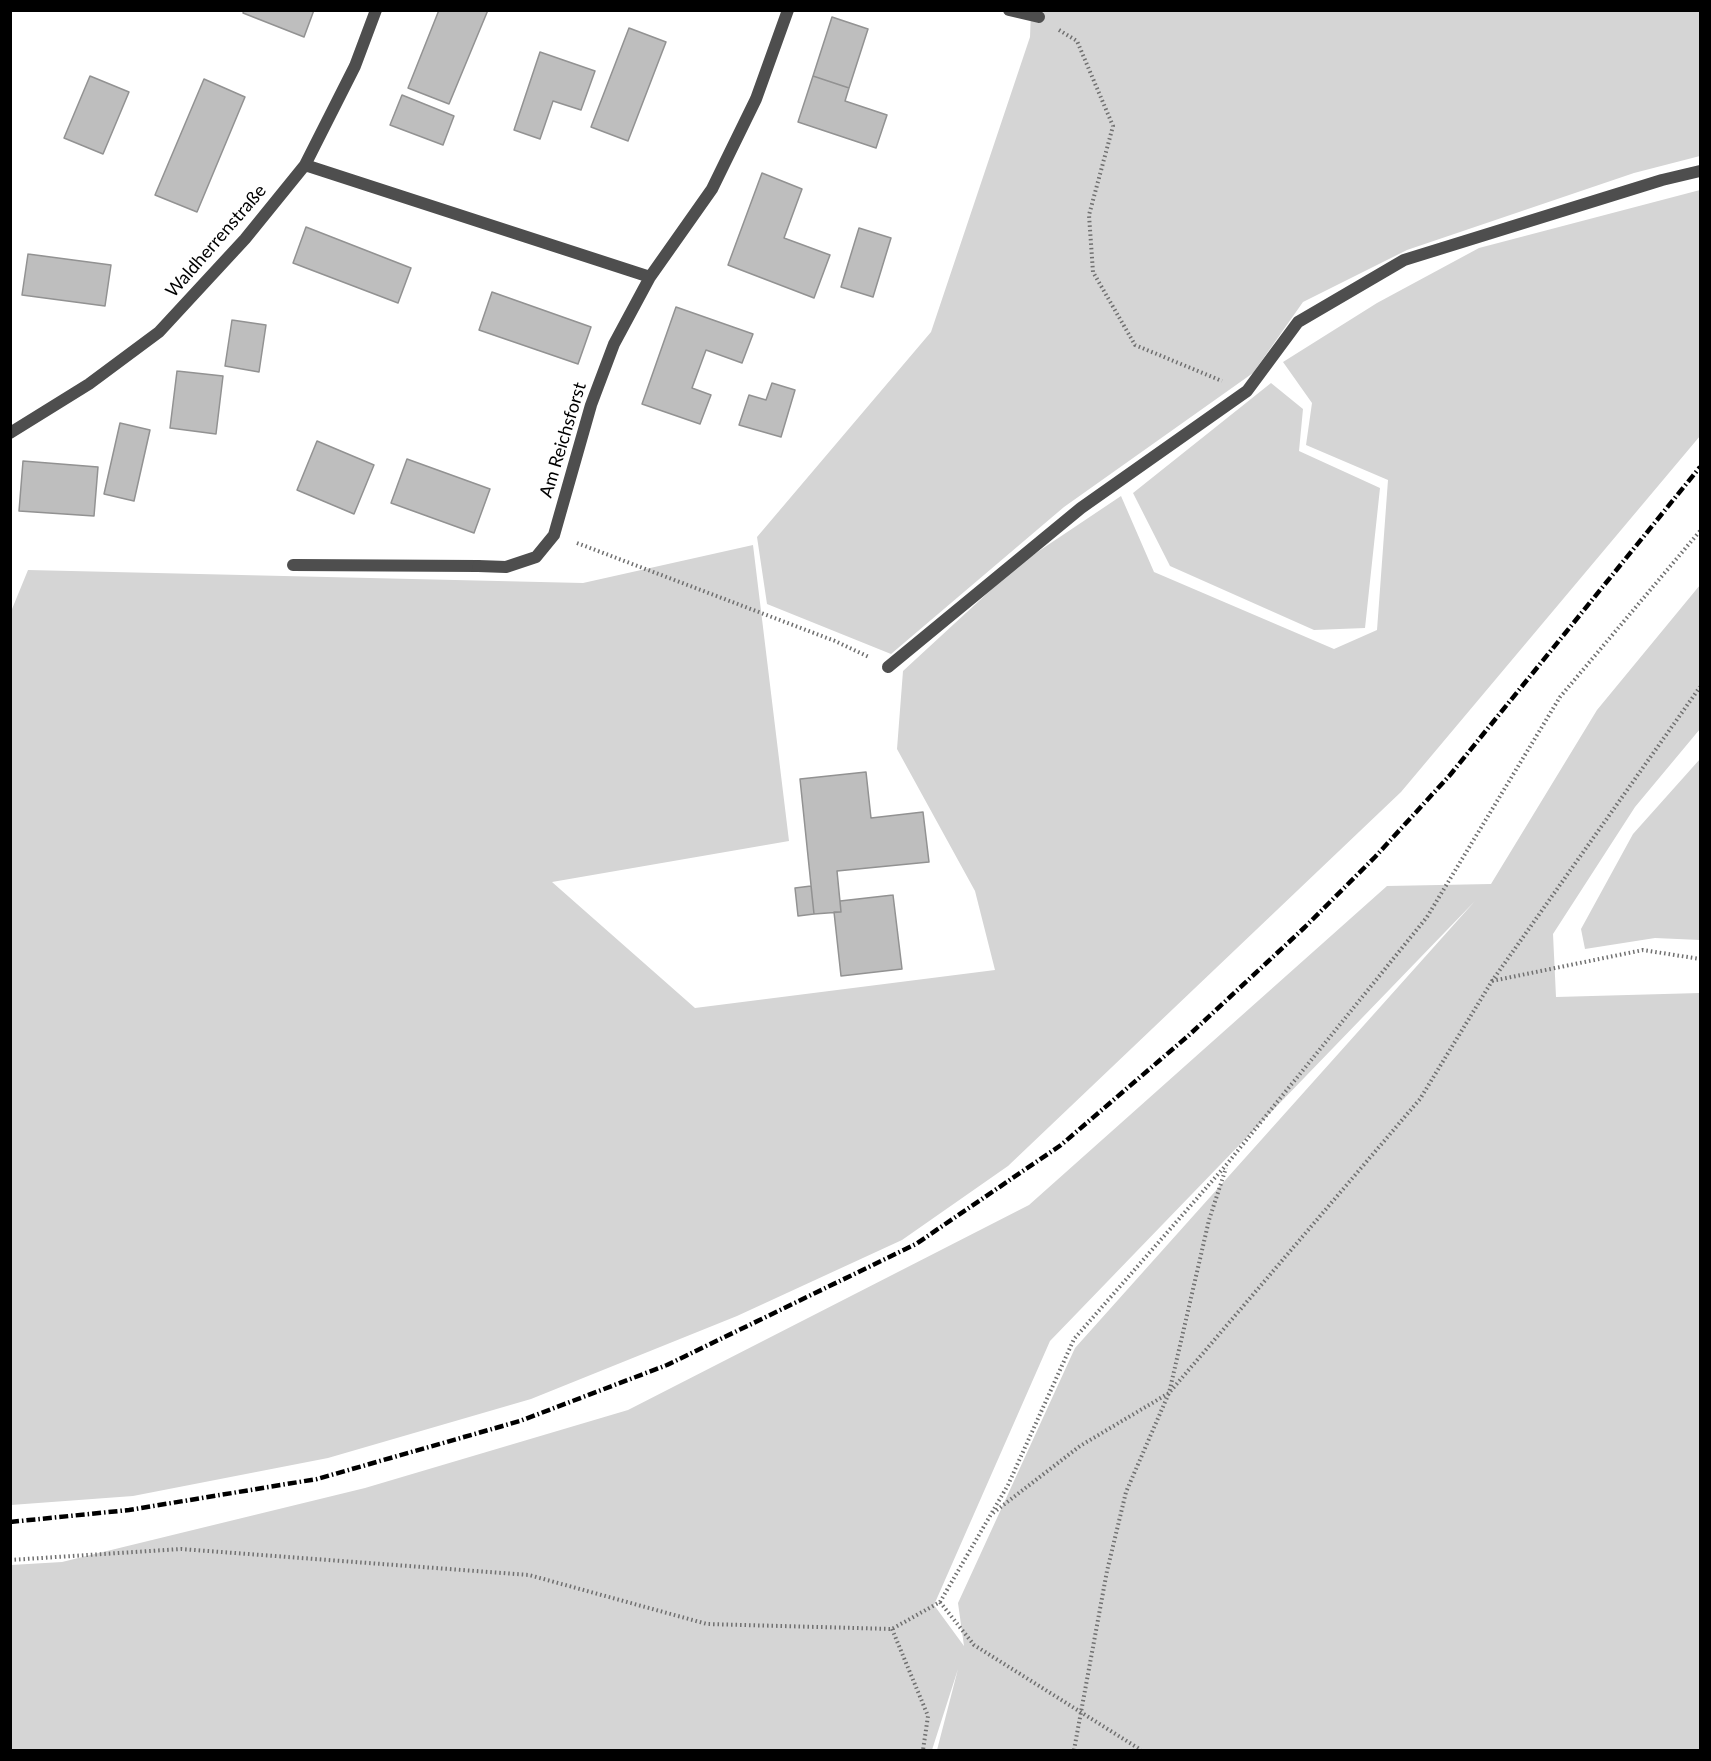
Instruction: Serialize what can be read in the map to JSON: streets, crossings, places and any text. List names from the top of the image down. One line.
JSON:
{"streets":{"street":["Waldherrenstraße","Am Reichsforst"]}}
